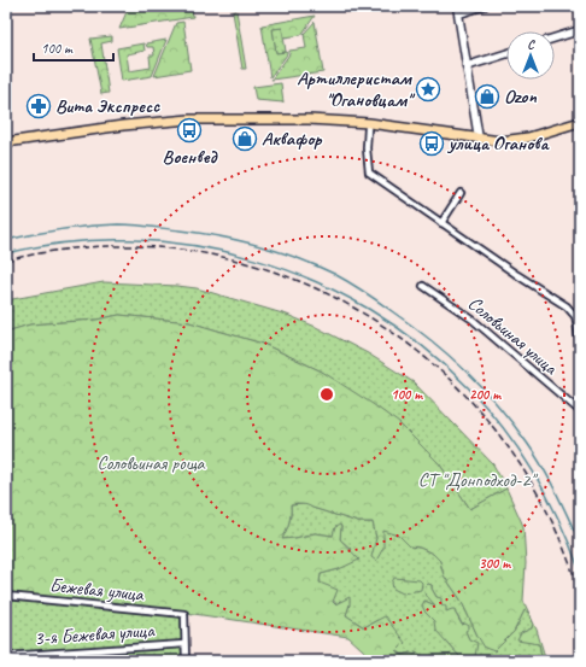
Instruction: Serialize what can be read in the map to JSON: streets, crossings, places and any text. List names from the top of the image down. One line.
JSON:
{"streets":{"street":["Соловьиная улица","Бежевая улица","3-я Бежевая улица"]},"crossings":[["Бежевая улица","3-я Бежевая улица"]],"parks":["Соловьиная роща","СТ \"Донподход-2\""],"places":{"place":["Артиллеристам \"Огановцам\""],"shop":["Ozon","Аквафор"],"pharmacy":["Вита Экспресс"],"bus stop":["Военвед","улица Оганова"]},"scale_bar":"100 m","north":"top","rings":["100 m","200 m","300 m"]}
